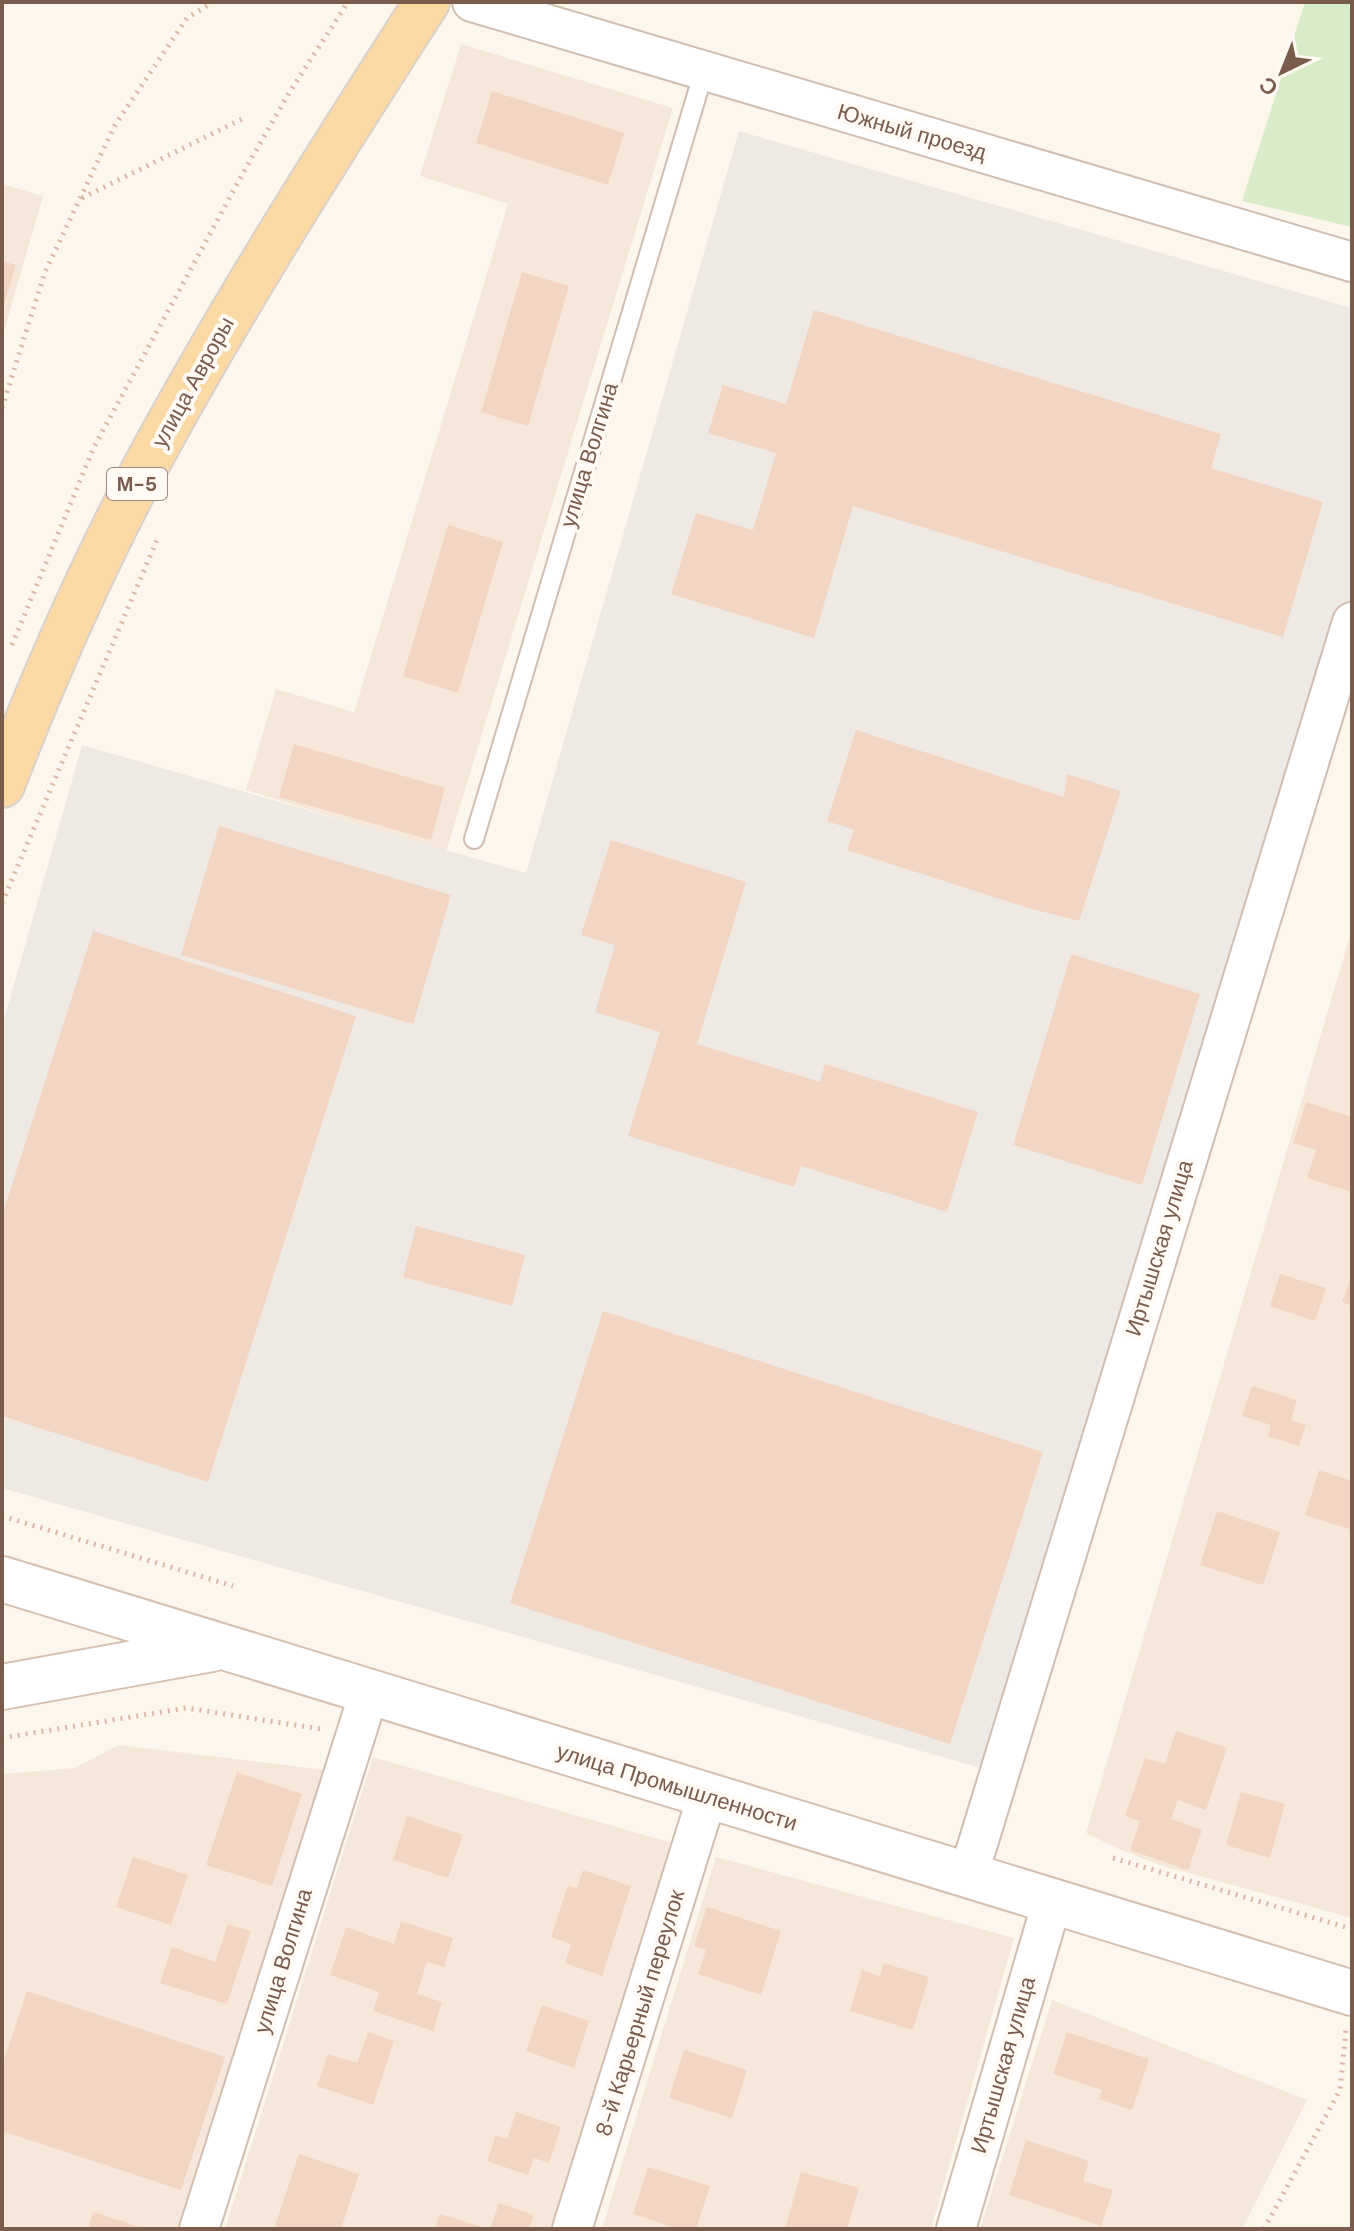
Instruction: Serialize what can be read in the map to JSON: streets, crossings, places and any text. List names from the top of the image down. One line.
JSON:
{"streets":{"main road":["улица Авроры","М-5","улица Промышленности"],"street":["Южный проезд","улица Волгина","Иртышская улица","8-й Карьерный переулок"]},"crossings":[["Южный проезд","улица Волгина"],["улица Волгина","улица Промышленности"],["Иртышская улица","улица Промышленности"],["улица Промышленности","8-й Карьерный переулок"]],"north":"bottom left"}
